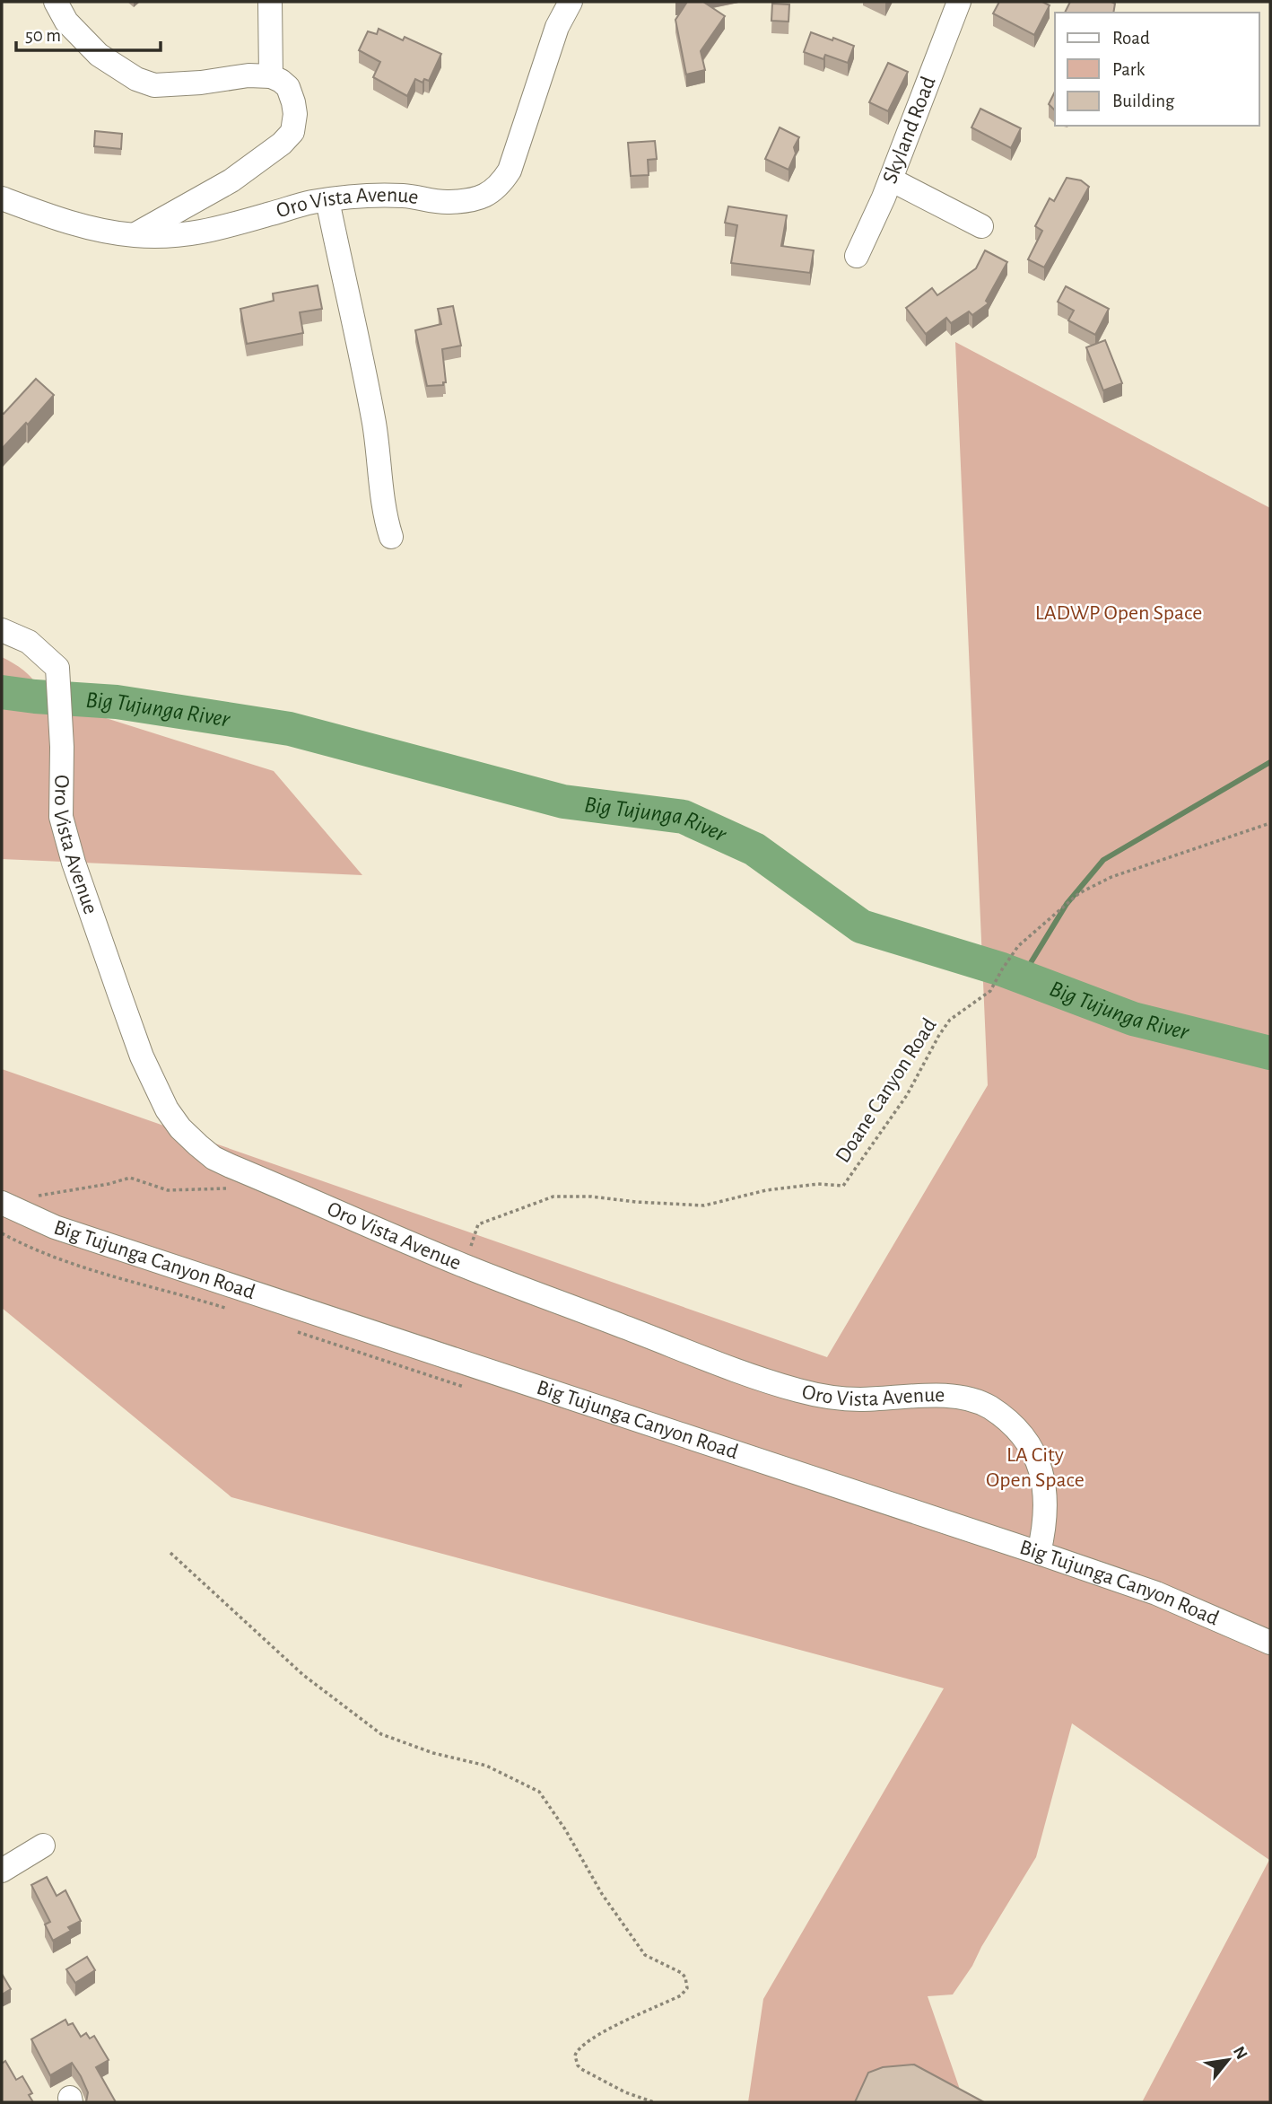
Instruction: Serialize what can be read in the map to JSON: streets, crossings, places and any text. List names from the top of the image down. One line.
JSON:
{"streets":{"street":["Skyland Road","Oro Vista Avenue","Big Tujunga Canyon Road"],"path":["Doane Canyon Road"]},"crossings":[["Oro Vista Avenue","Doane Canyon Road"],["Oro Vista Avenue","Big Tujunga Canyon Road"]],"water":["Big Tujunga River"],"parks":["LADWP Open Space","LA City Open Space"],"legend":["Road","Park","Building"],"scale_bar":"50 m","north":"top right"}
